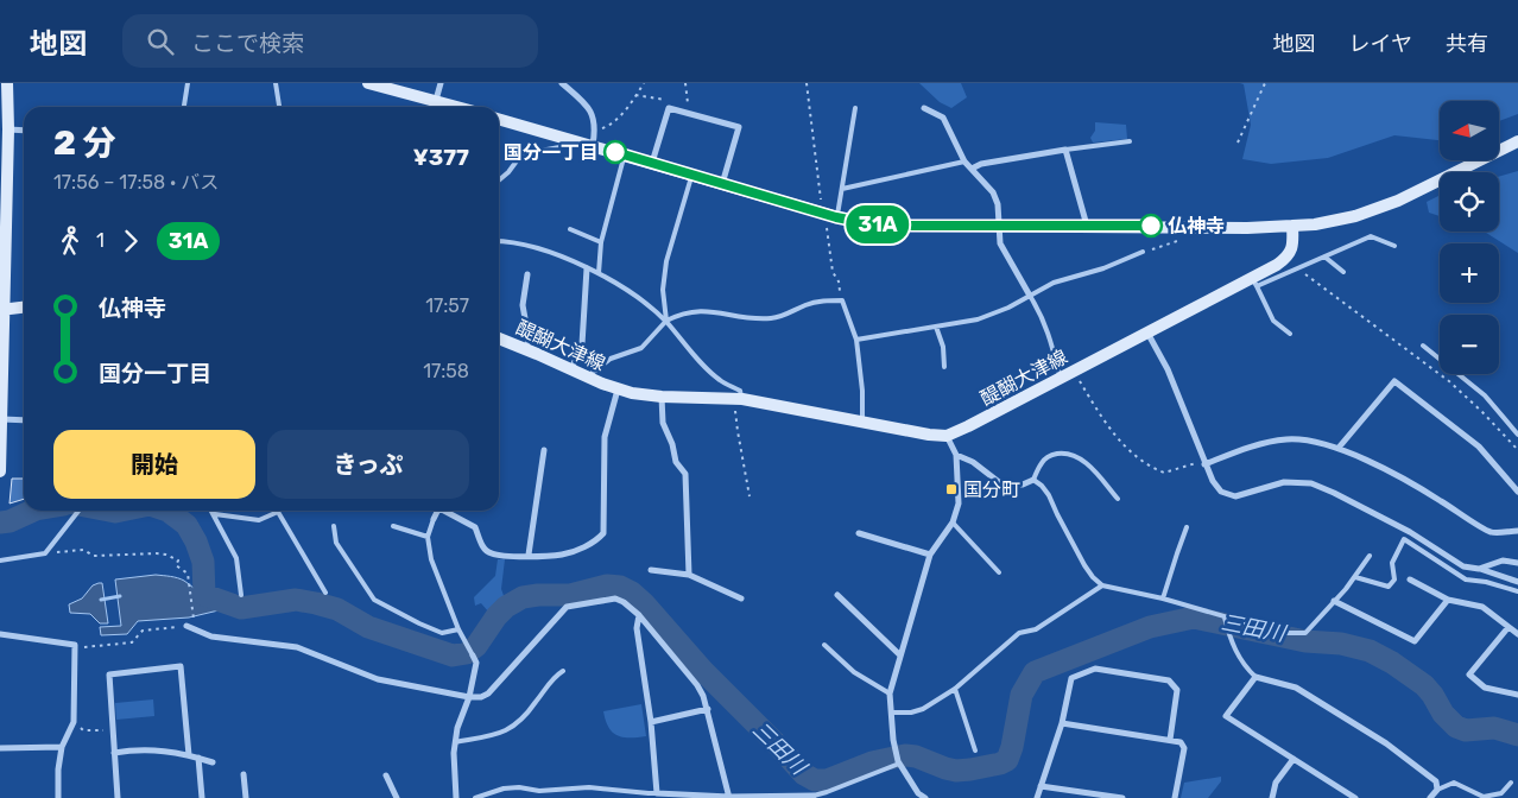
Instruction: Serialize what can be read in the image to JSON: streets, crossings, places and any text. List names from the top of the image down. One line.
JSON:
{"streets":{"street":["醍醐大津線"]},"water":["三田川"],"places":{"other":["国分一丁目","仏神寺"],"transit":["国分町"]},"lines":["bus line 31A"],"north":"left","page":{"header":"地図","search":"ここで検索","nav":["地図","レイヤ","共有"],"on_map":"31A","map_buttons":["+","−"],"heading":["2 分","17:56 – 17:58 · バス","¥377"],"legs":["1","31A"],"list":[{"name":"仏神寺","value":"17:57"},{"name":"国分一丁目","value":"17:58"}],"buttons":["開始","きっぷ"]}}
